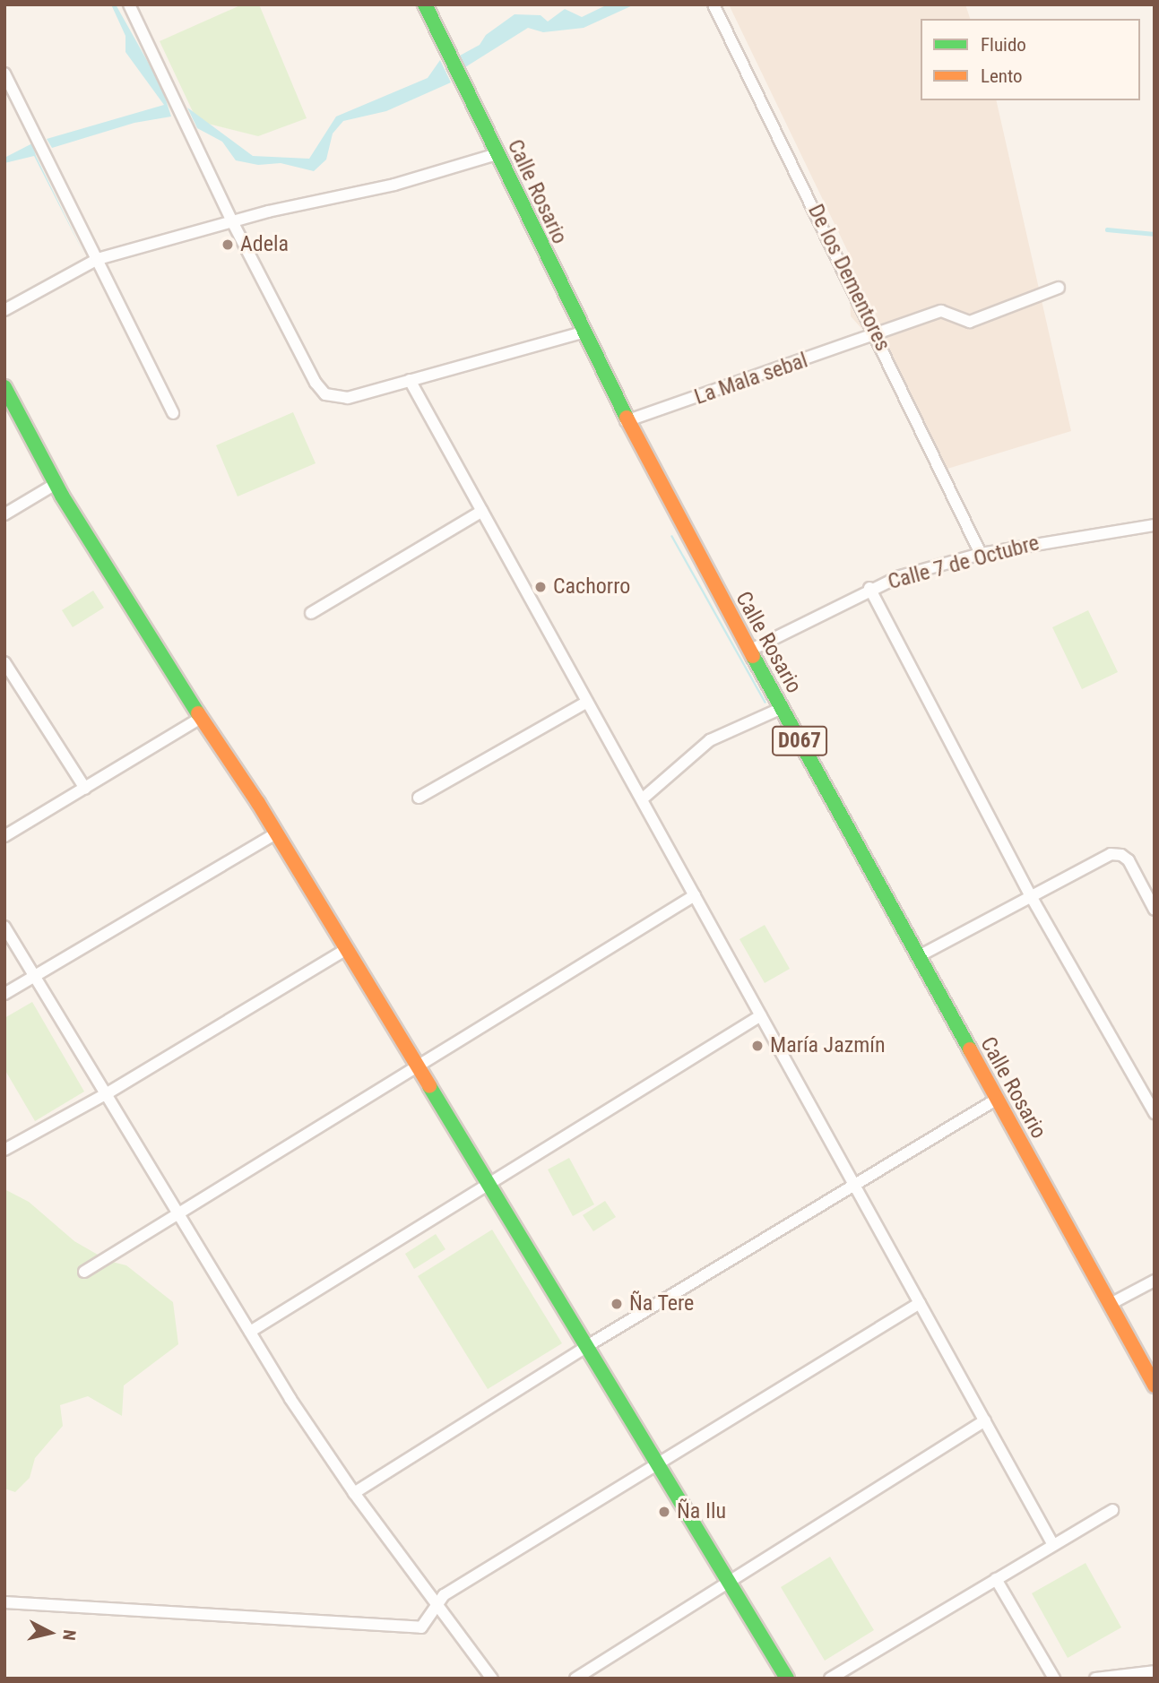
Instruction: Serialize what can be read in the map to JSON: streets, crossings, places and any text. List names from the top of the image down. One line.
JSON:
{"streets":{"main road":["Calle Rosario","D067"],"street":["De los Dementores","La Mala sebal","Calle 7 de Octubre"]},"crossings":[["Calle Rosario","La Mala sebal"],["Calle Rosario","Calle 7 de Octubre"],["De los Dementores","La Mala sebal"],["De los Dementores","Calle 7 de Octubre"]],"places":["Adela","Cachorro","María Jazmín","Ña Tere","Ña Ilu"],"legend":["Fluido","Lento"],"north":"right"}
